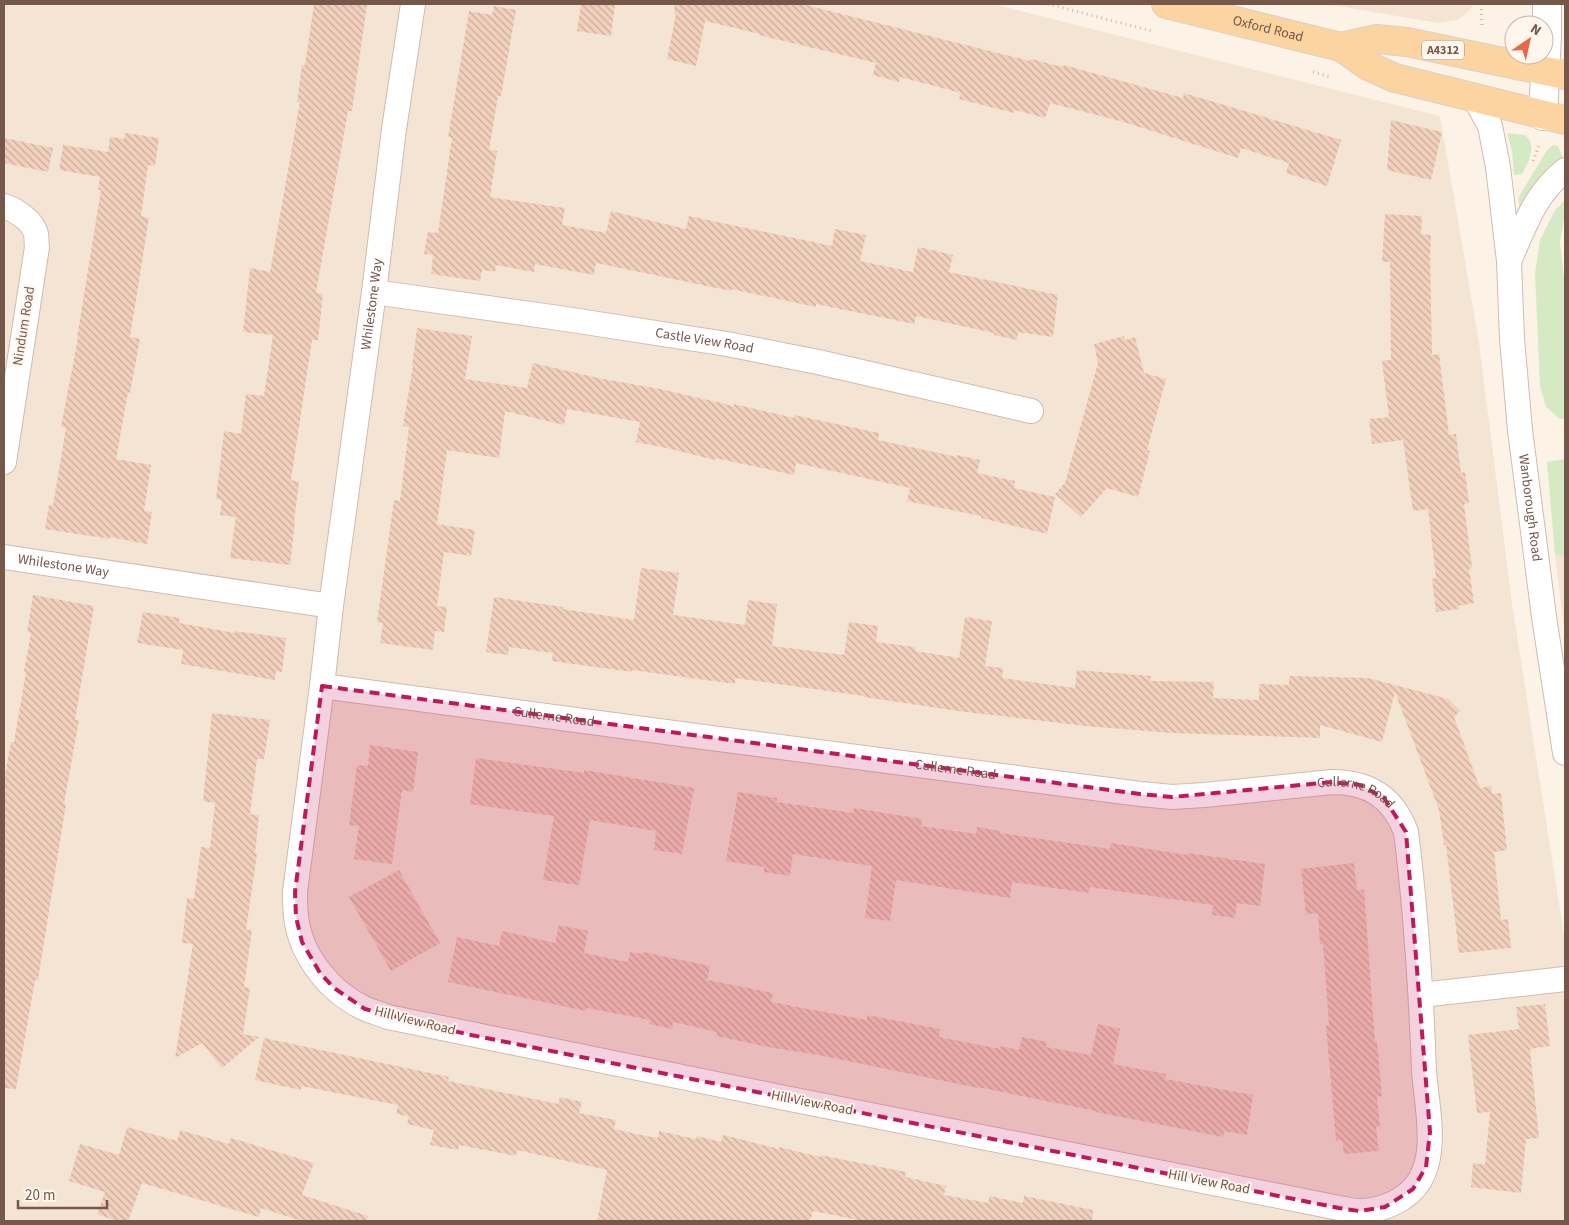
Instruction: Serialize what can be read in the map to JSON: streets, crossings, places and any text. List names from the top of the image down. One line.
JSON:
{"streets":{"main road":["Oxford Road","A4312"],"street":["Whilestone Way","Nindum Road","Castle View Road","Wanborough Road","Cullerne Road","Hill View Road"]},"crossings":[["Oxford Road","A4312"],["Oxford Road","Wanborough Road"],["A4312","Wanborough Road"],["Whilestone Way","Castle View Road"],["Whilestone Way","Cullerne Road"],["Whilestone Way","Hill View Road"],["Cullerne Road","Hill View Road"]],"scale_bar":"20 m","north":"top right"}
